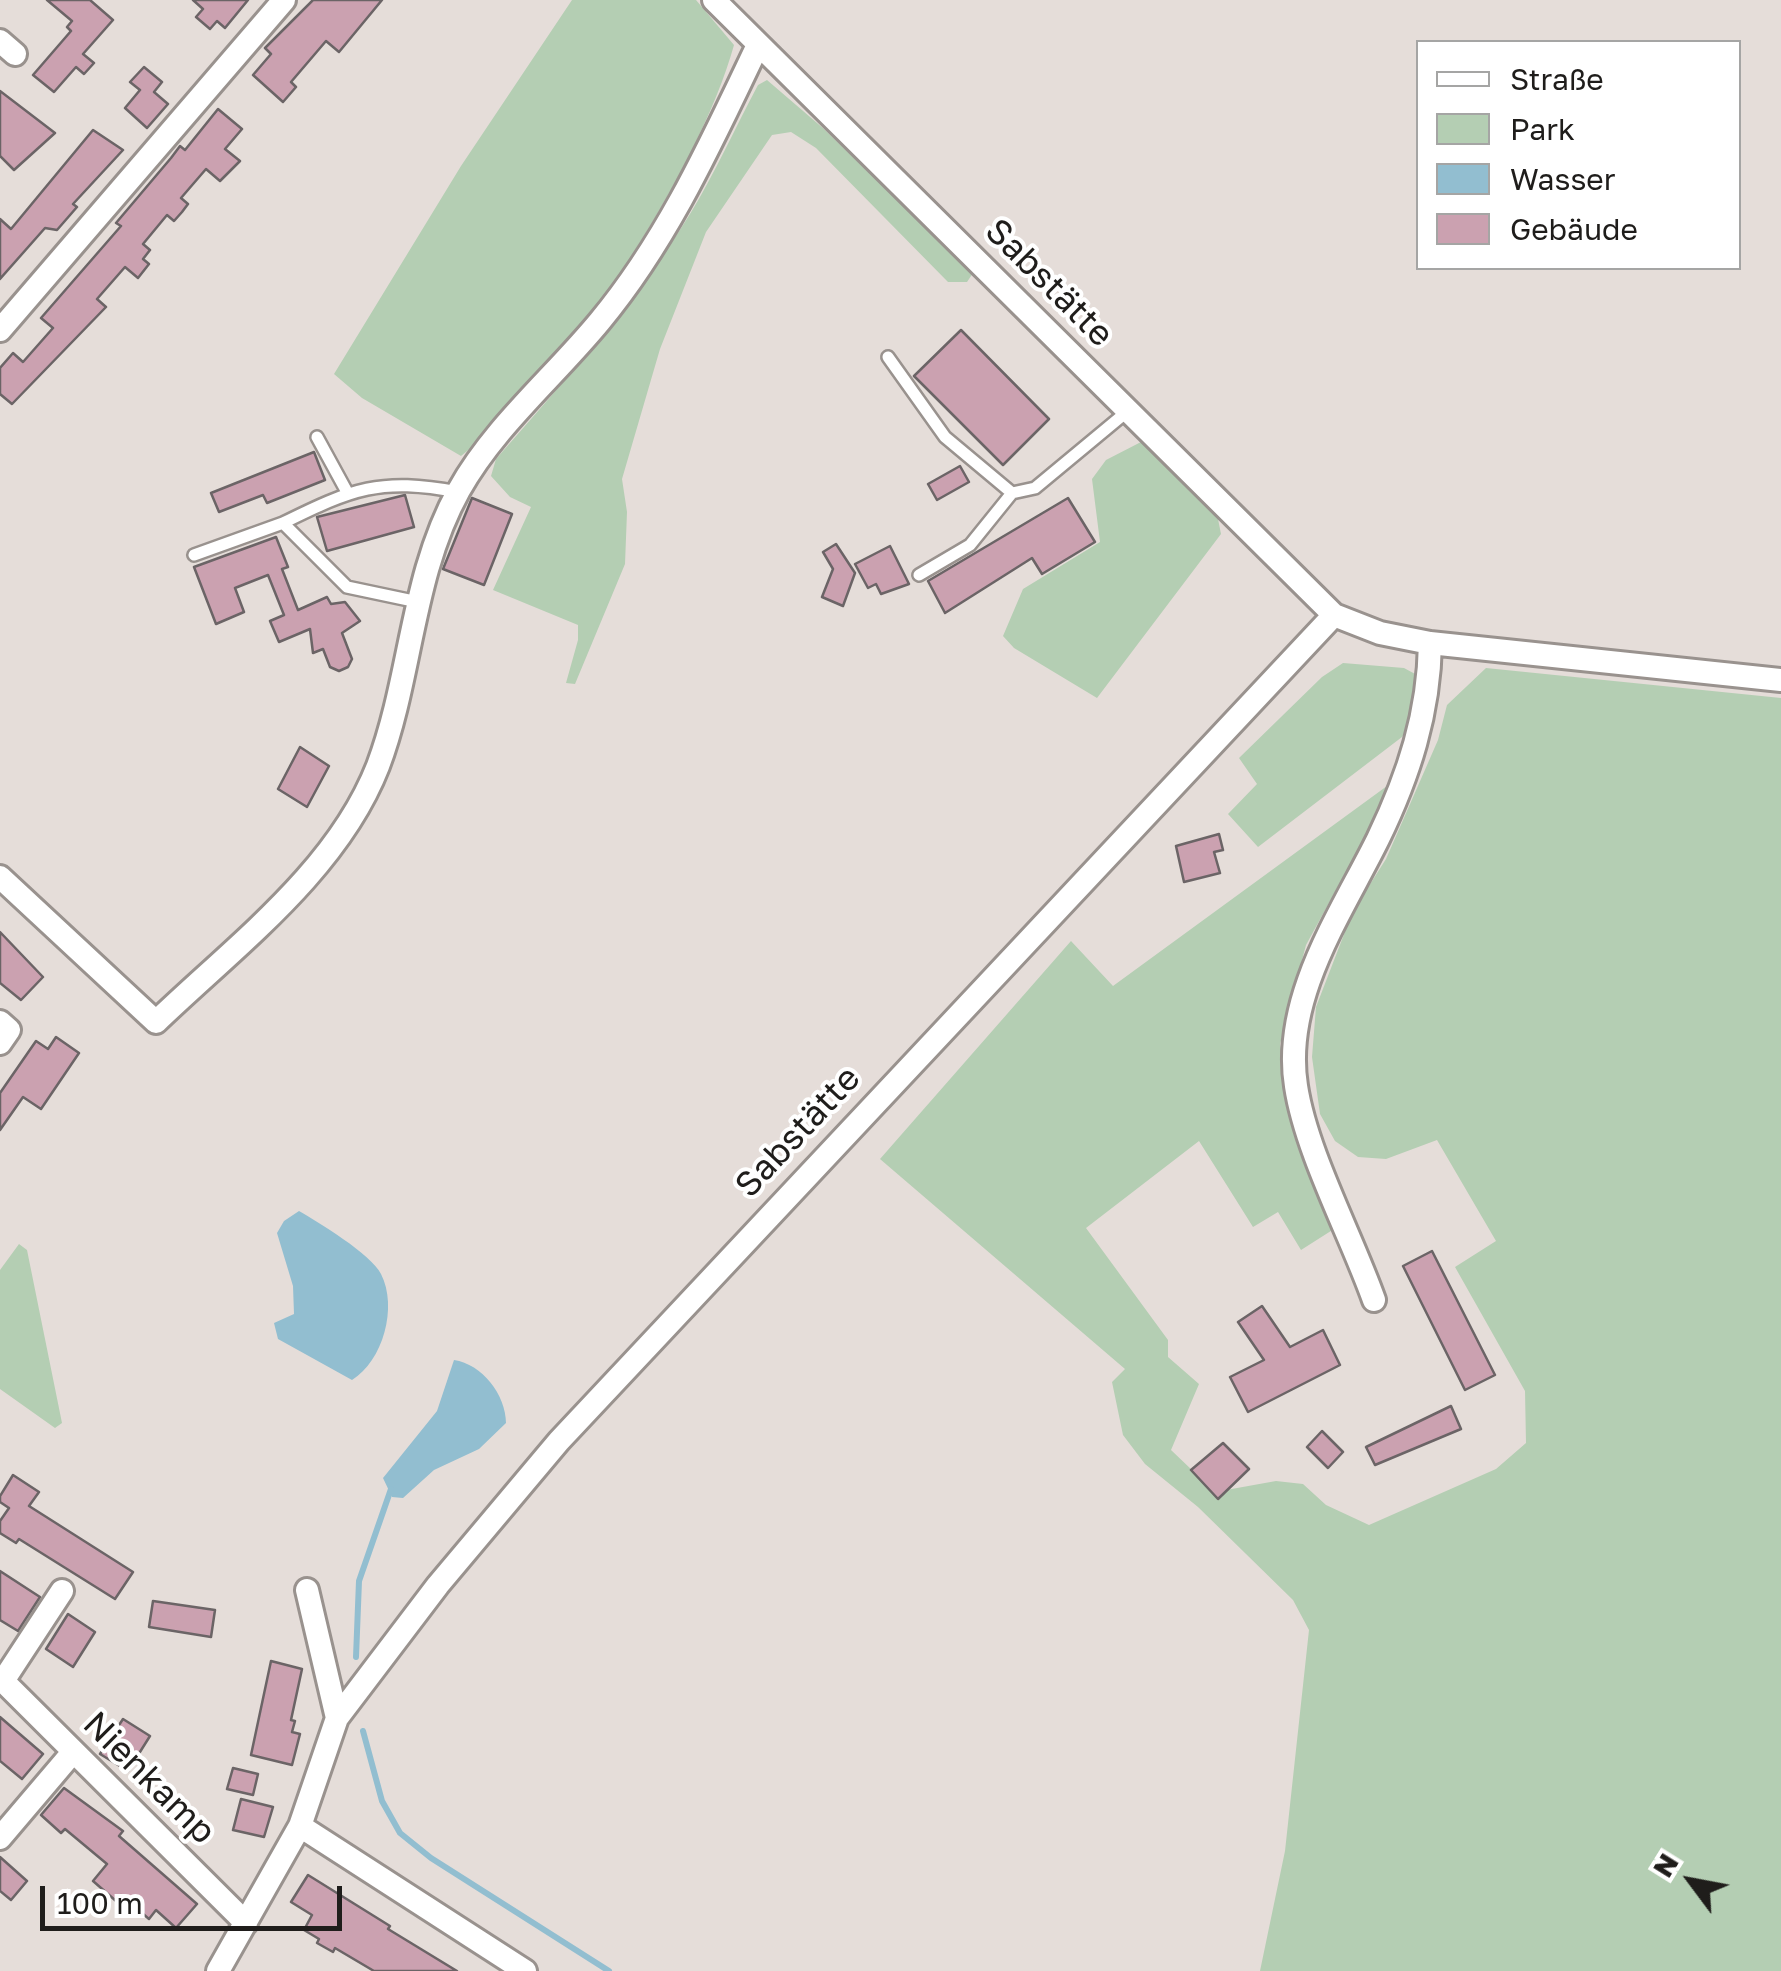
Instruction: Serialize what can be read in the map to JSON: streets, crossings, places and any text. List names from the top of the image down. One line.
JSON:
{"streets":{"street":["Sabstätte","Nienkamp"]},"legend":["Straße","Park","Wasser","Gebäude"],"scale_bar":"100 m","north":"top left"}
